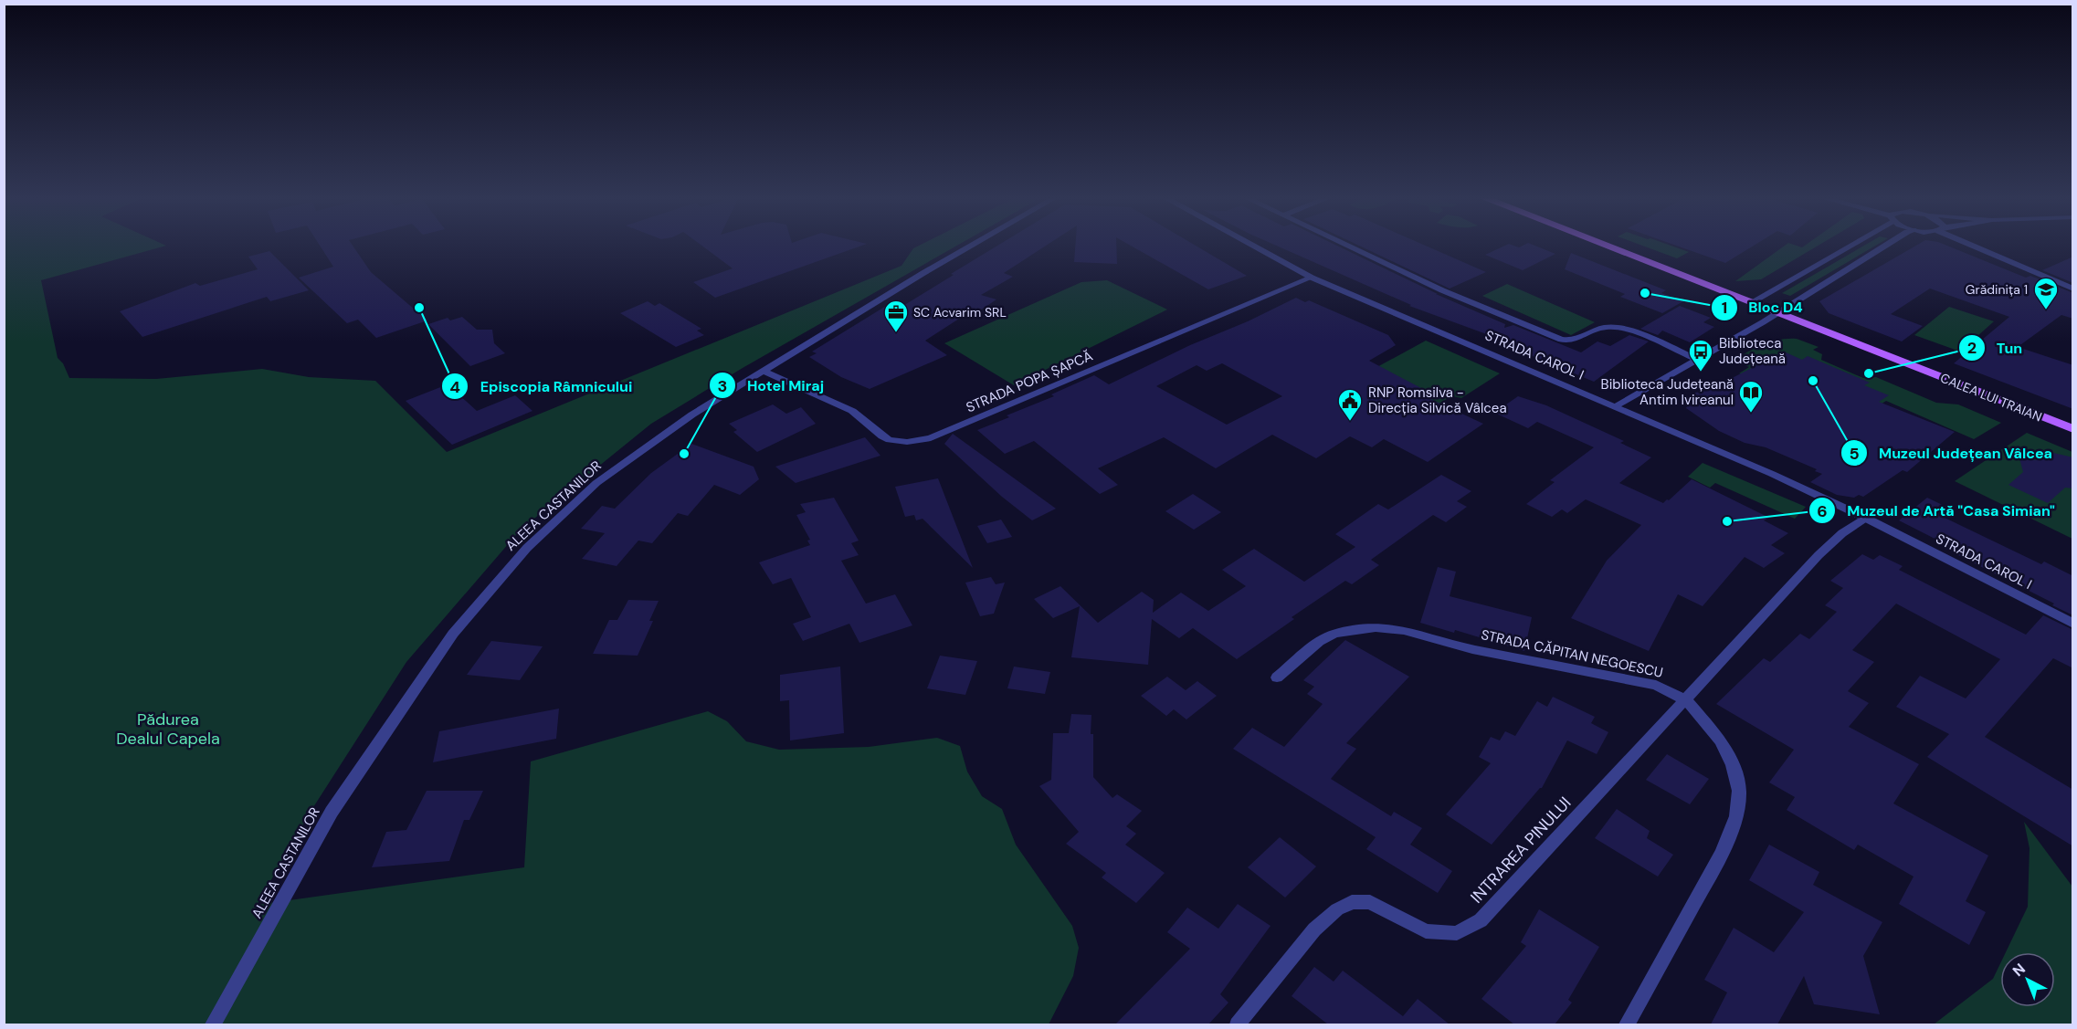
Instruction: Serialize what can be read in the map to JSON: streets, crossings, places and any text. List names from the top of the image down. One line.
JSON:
{"streets":{"main road":["CALEA LUI TRAIAN"],"street":["STRADA CAROL I","STRADA POPA ȘAPCĂ","ALEEA CASTANILOR","STRADA CĂPITAN NEGOESCU","INTRAREA PINULUI"]},"crossings":[["STRADA CAROL I","STRADA POPA ȘAPCĂ"],["STRADA POPA ȘAPCĂ","ALEEA CASTANILOR"],["STRADA CĂPITAN NEGOESCU","INTRAREA PINULUI"]],"parks":["Pădurea Dealul Capela"],"places":{"other":["Bloc D4","Episcopia Râmnicului","Tun","Muzeul Județean Vâlcea","Hotel Miraj","Muzeul de Artă \"Casa Simian\""],"school or university":["Grădinița 1"],"office":["SC Acvarim SRL"],"bus stop":["Biblioteca Județeană"],"library":["Biblioteca Județeană Antim Ivireanul"],"public building":["RNP Romsilva - Direcția Silvică Vâlcea"]},"north":"top left"}
